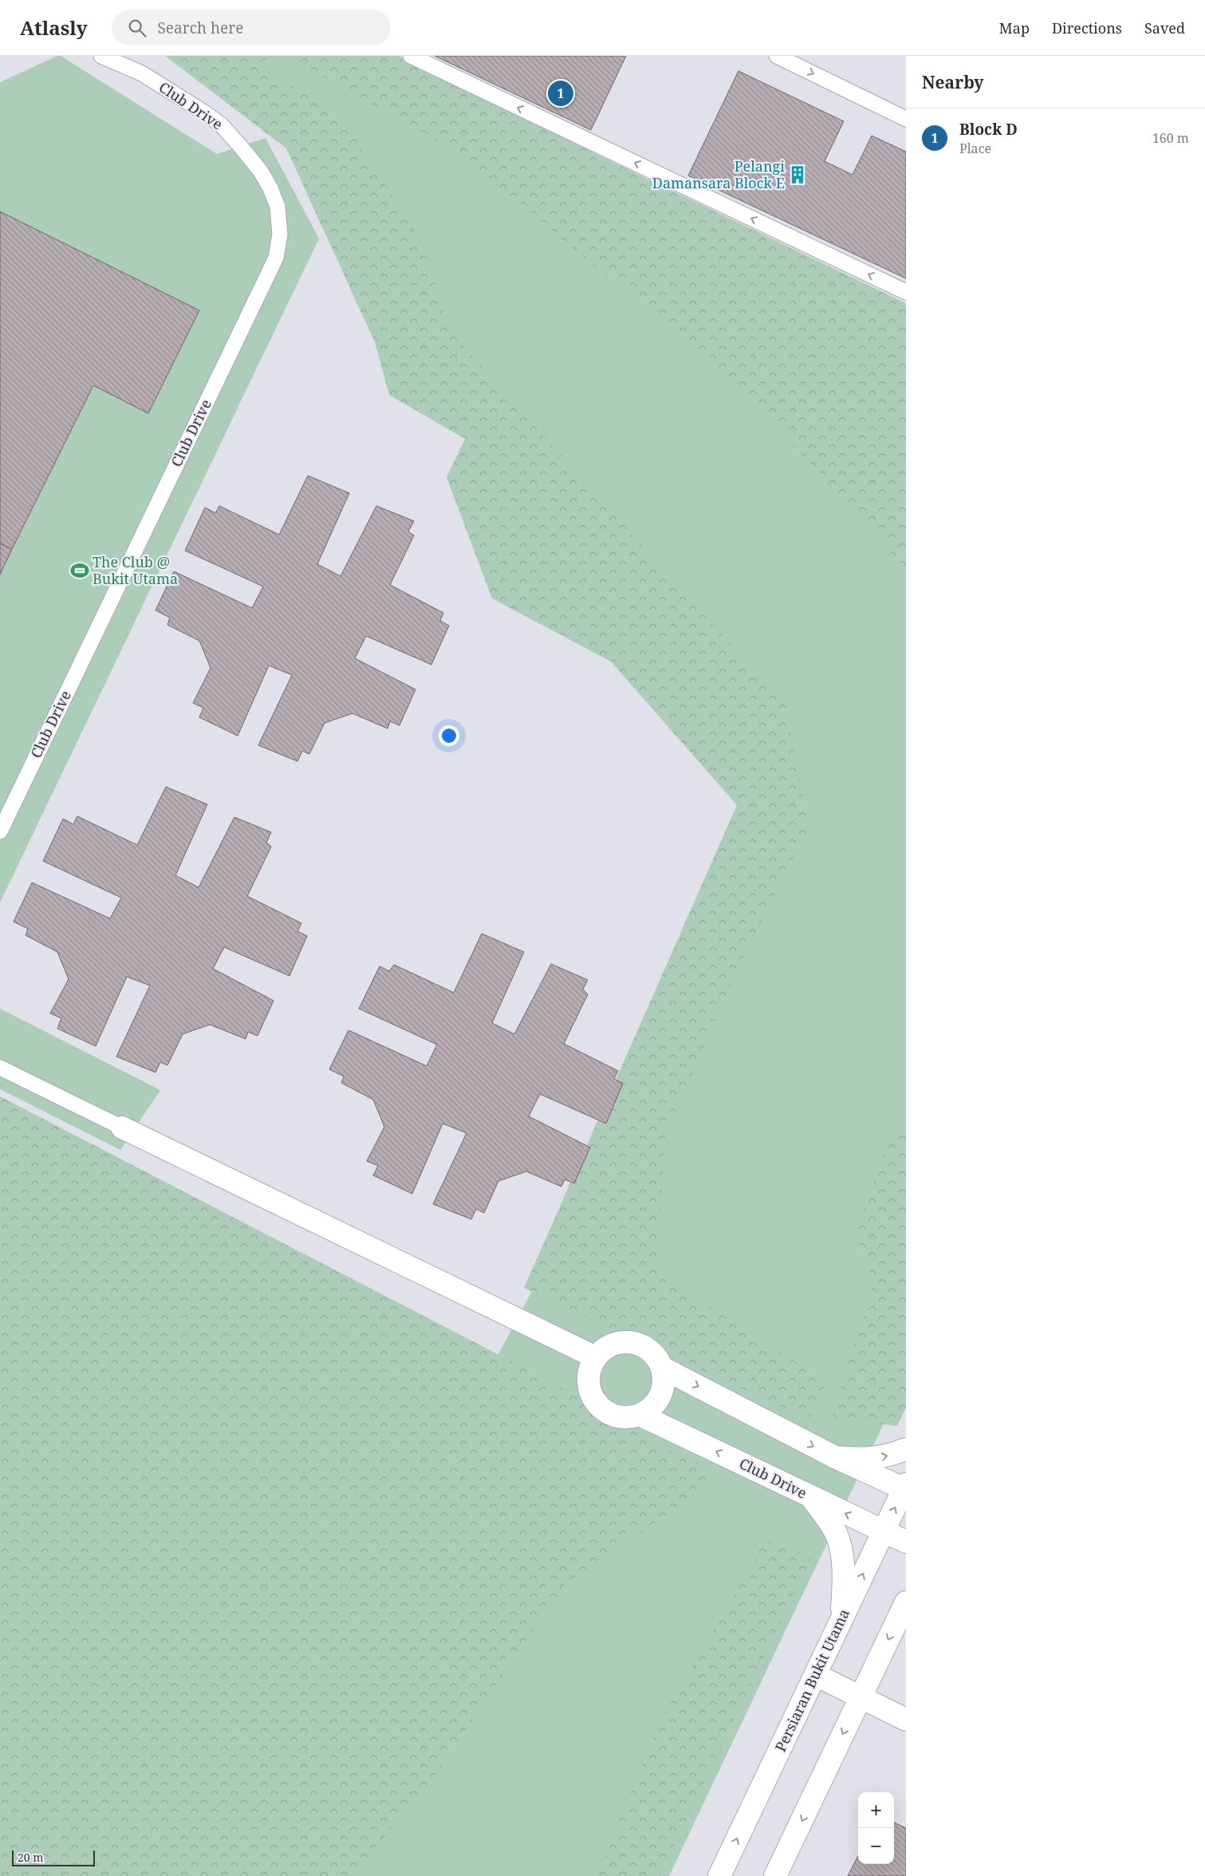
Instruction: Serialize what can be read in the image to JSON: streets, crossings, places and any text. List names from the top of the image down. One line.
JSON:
{"streets":{"street":["Club Drive","Persiaran Bukit Utama"]},"crossings":[["Club Drive","Persiaran Bukit Utama"]],"places":{"building":["Pelangi Damansara Block E"],"sports":["The Club @ Bukit Utama"]},"scale_bar":"20 m","page":{"header":"Atlasly","search":"Search here","nav":["Map","Directions","Saved"],"heading":"Nearby","pins":"1","list":[{"mark":"1","name":"Block D","note":"Place","value":"160 m"}],"map_buttons":["+","−"],"scale":"20 m"}}
